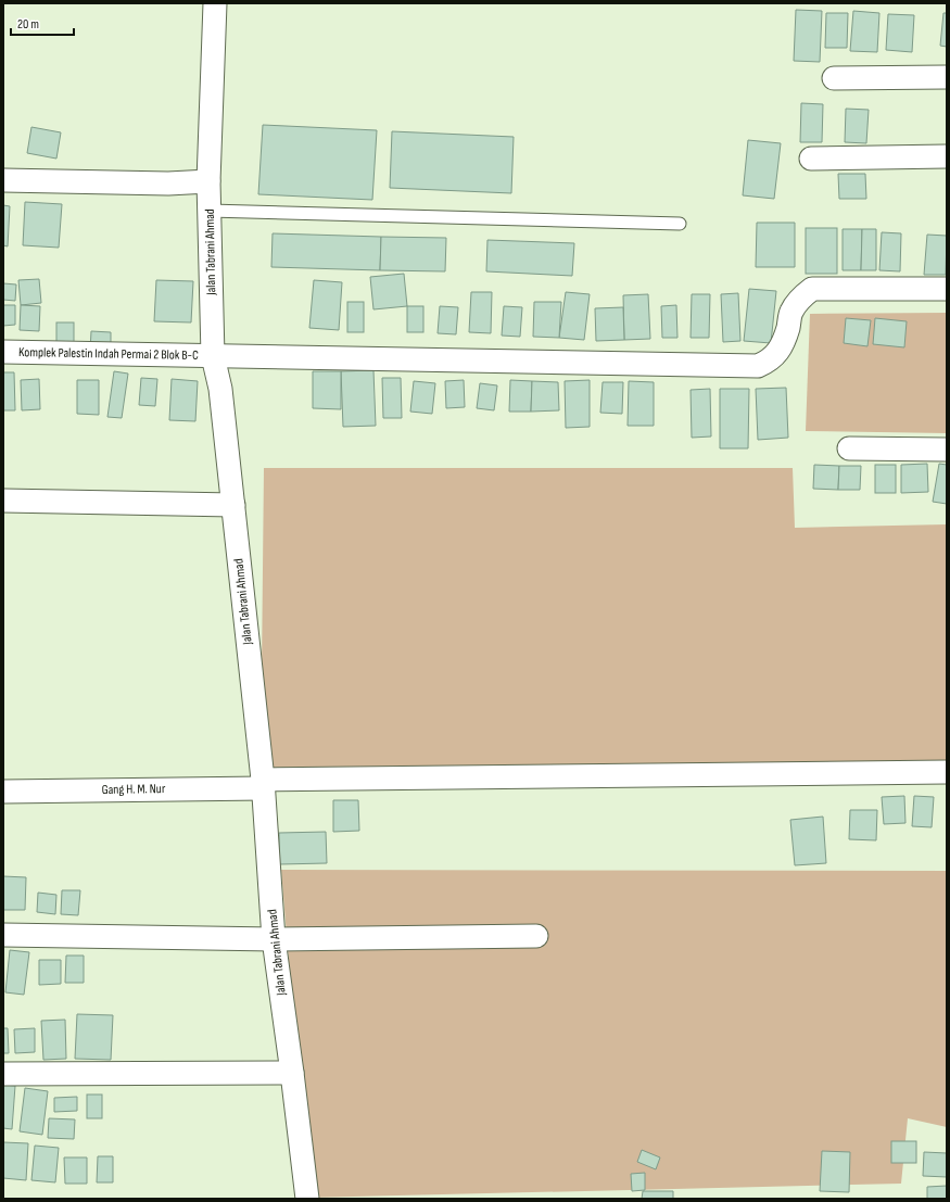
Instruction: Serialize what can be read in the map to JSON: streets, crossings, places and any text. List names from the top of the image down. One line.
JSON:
{"streets":{"street":["Jalan Tabrani Ahmad","Komplek Palestin Indah Permai 2 Blok B-C","Gang H. M. Nur"]},"crossings":[["Jalan Tabrani Ahmad","Komplek Palestin Indah Permai 2 Blok B-C"],["Jalan Tabrani Ahmad","Gang H. M. Nur"]],"scale_bar":"20 m"}
